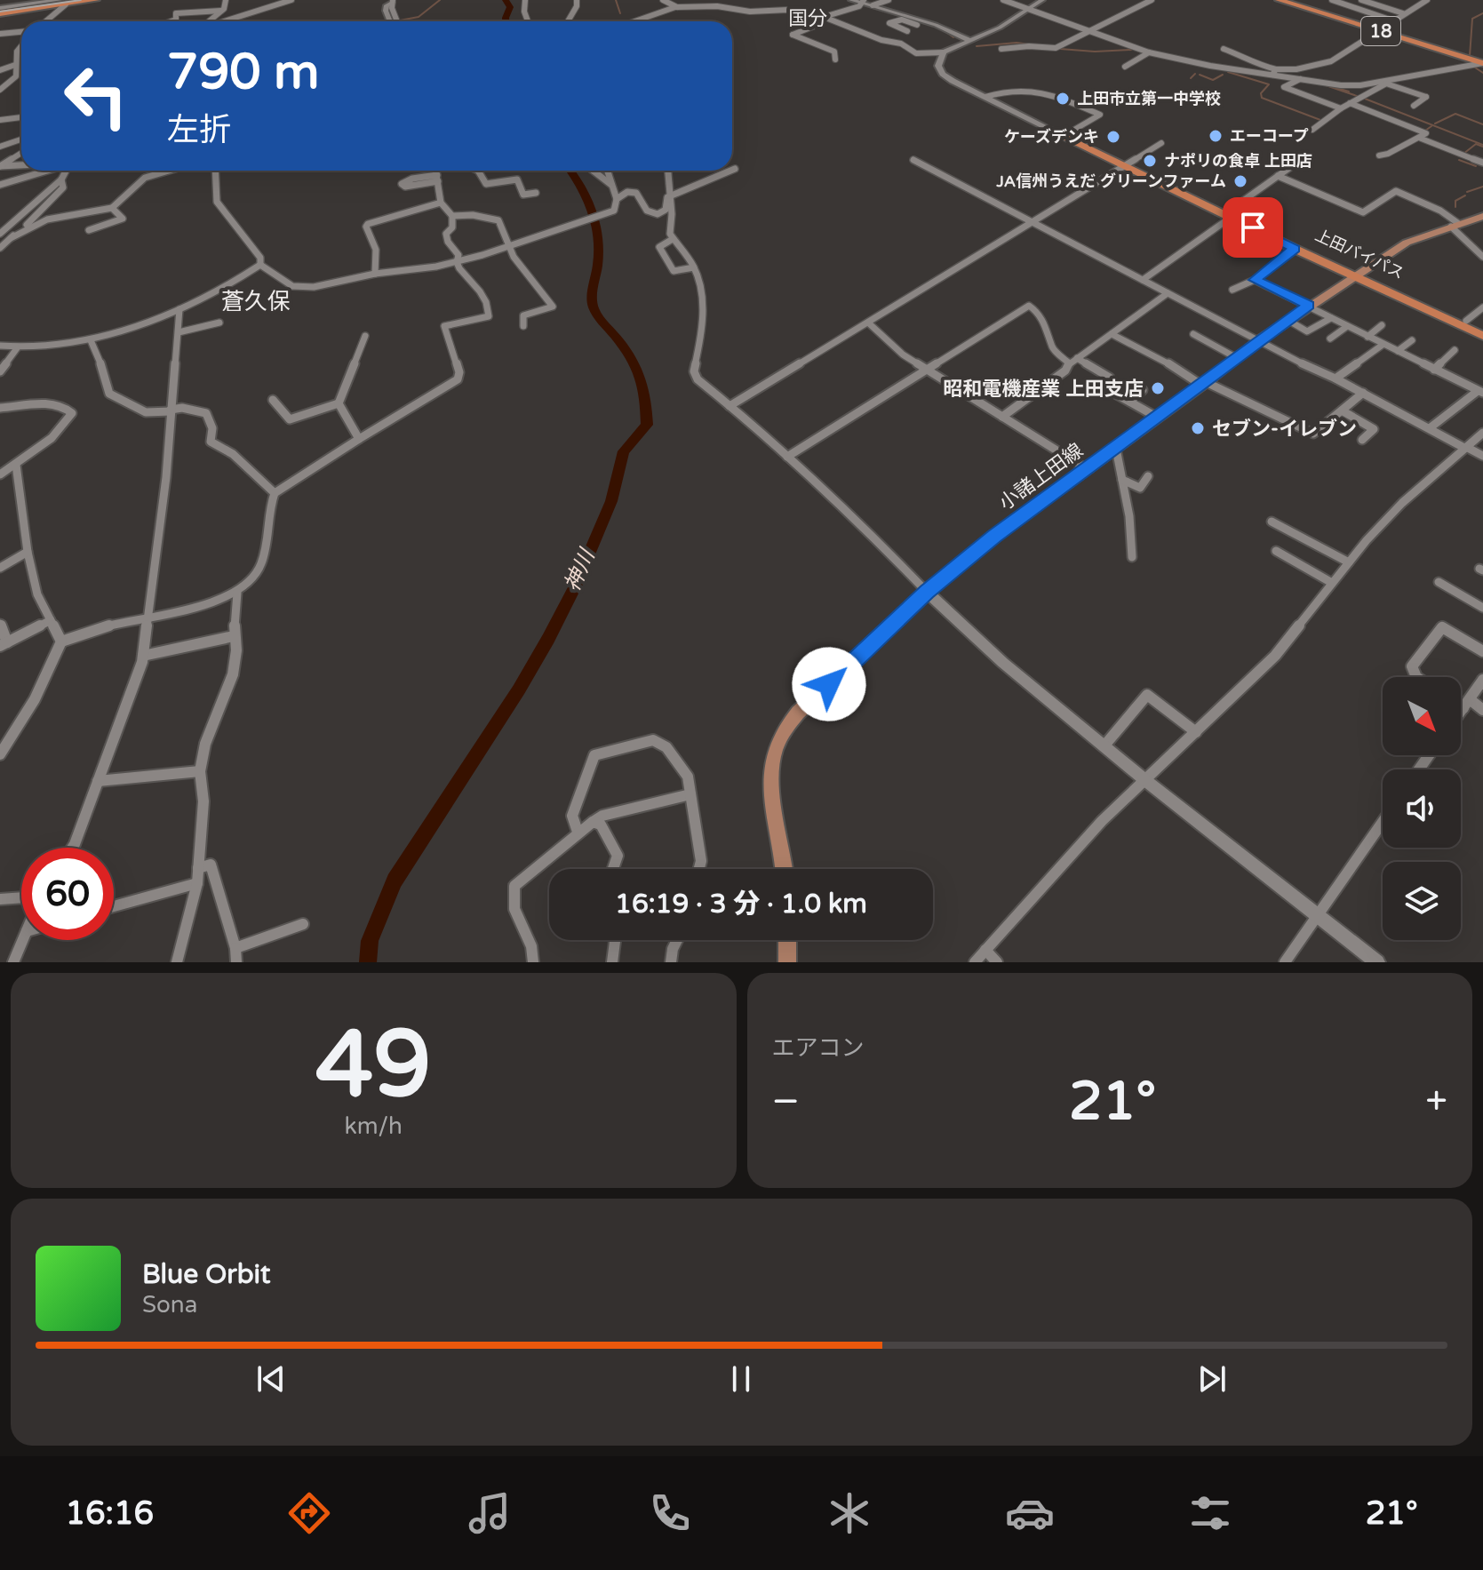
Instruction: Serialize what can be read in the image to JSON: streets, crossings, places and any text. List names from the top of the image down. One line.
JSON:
{"streets":{"highway":["18","上田バイパス"],"main road":["小諸上田線"]},"crossings":[["上田バイパス","小諸上田線"]],"districts":["国分","蒼久保"],"water":["神川"],"places":["上田市立第一中学校","エーコープ","ケーズデンキ","ナポリの食卓 上田店","JA信州うえだ グリーンファーム","昭和電機産業 上田支店","セブン-イレブン"],"north":"bottom right","page":{"turn":["790 m","左折"],"limit":"60","trip":"16:19 · 3 分 · 1.0 km","tile":[["49","km/h"],"エアコン"],"heat":["−","21°","+"],"song":["Blue Orbit","Sona"],"tabs":["16:16","21°"]}}
